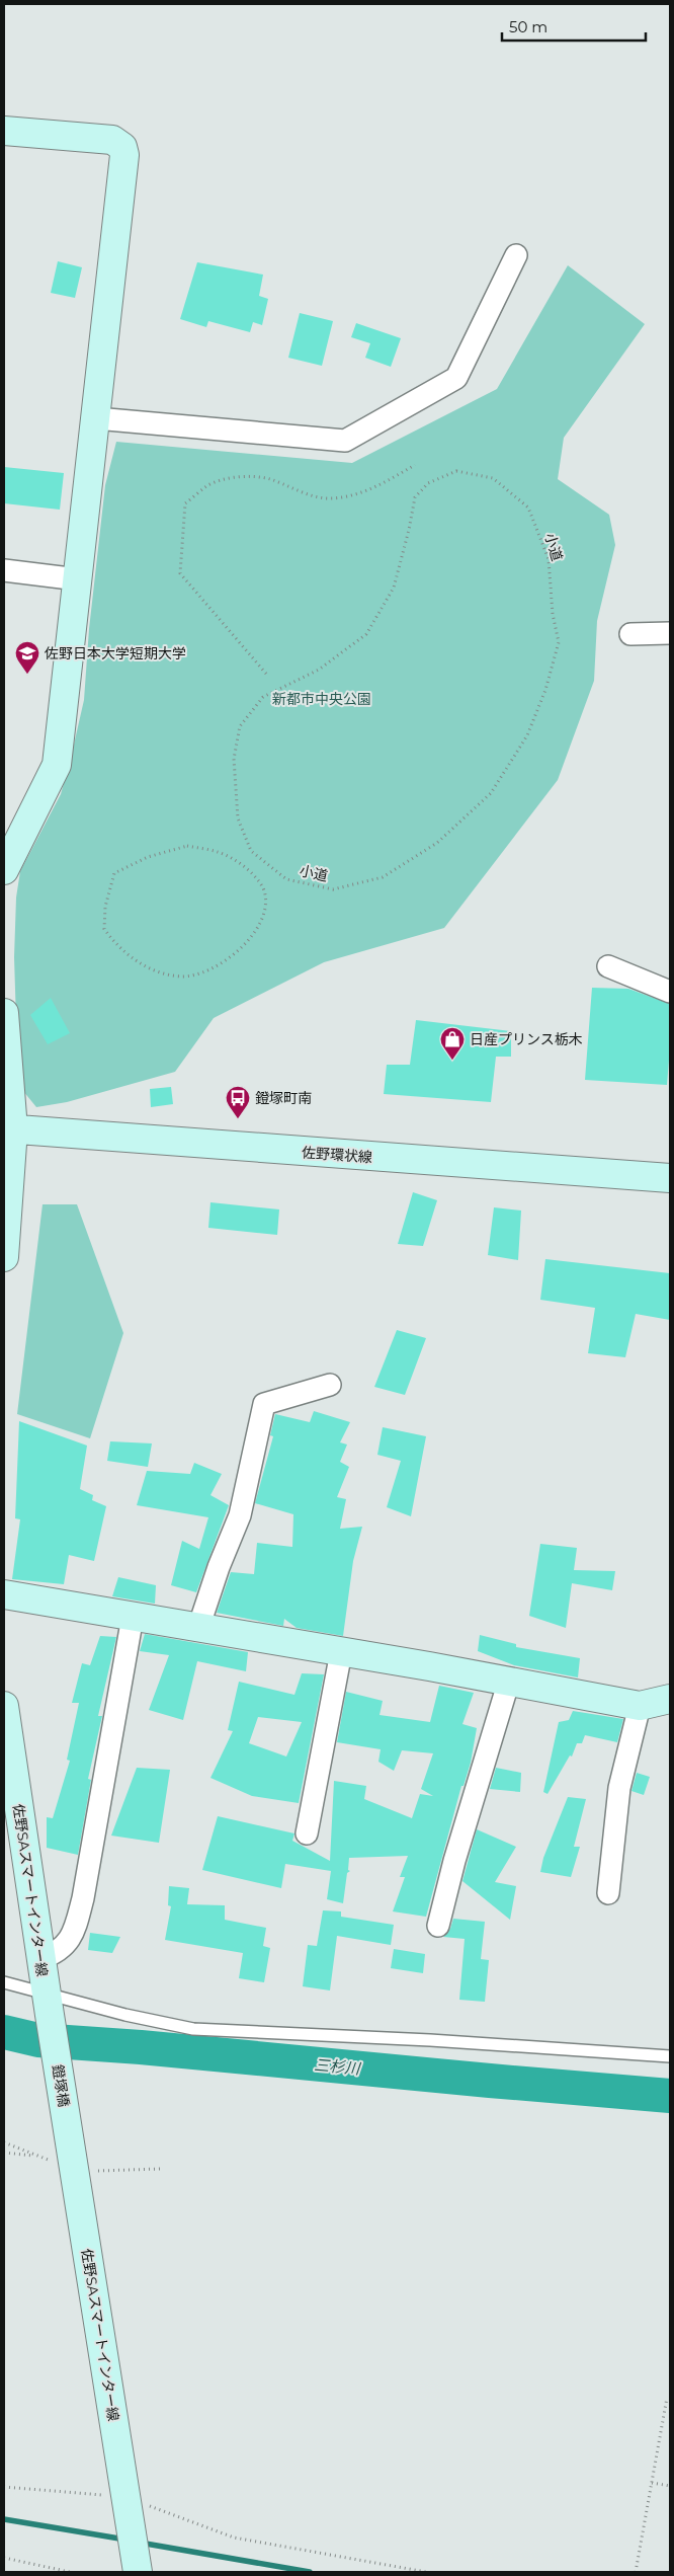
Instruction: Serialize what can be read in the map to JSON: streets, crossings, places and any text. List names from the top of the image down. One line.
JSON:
{"streets":{"street":["佐野環状線","佐野SAスマートインター線","鐙塚橋"],"path":["小道"]},"crossings":[["佐野SAスマートインター線","鐙塚橋"]],"water":["三杉川"],"parks":["新都市中央公園"],"places":{"school or university":["佐野日本大学短期大学"],"shop":["日産プリンス栃木"],"bus stop":["鐙塚町南"]},"scale_bar":"50 m"}
